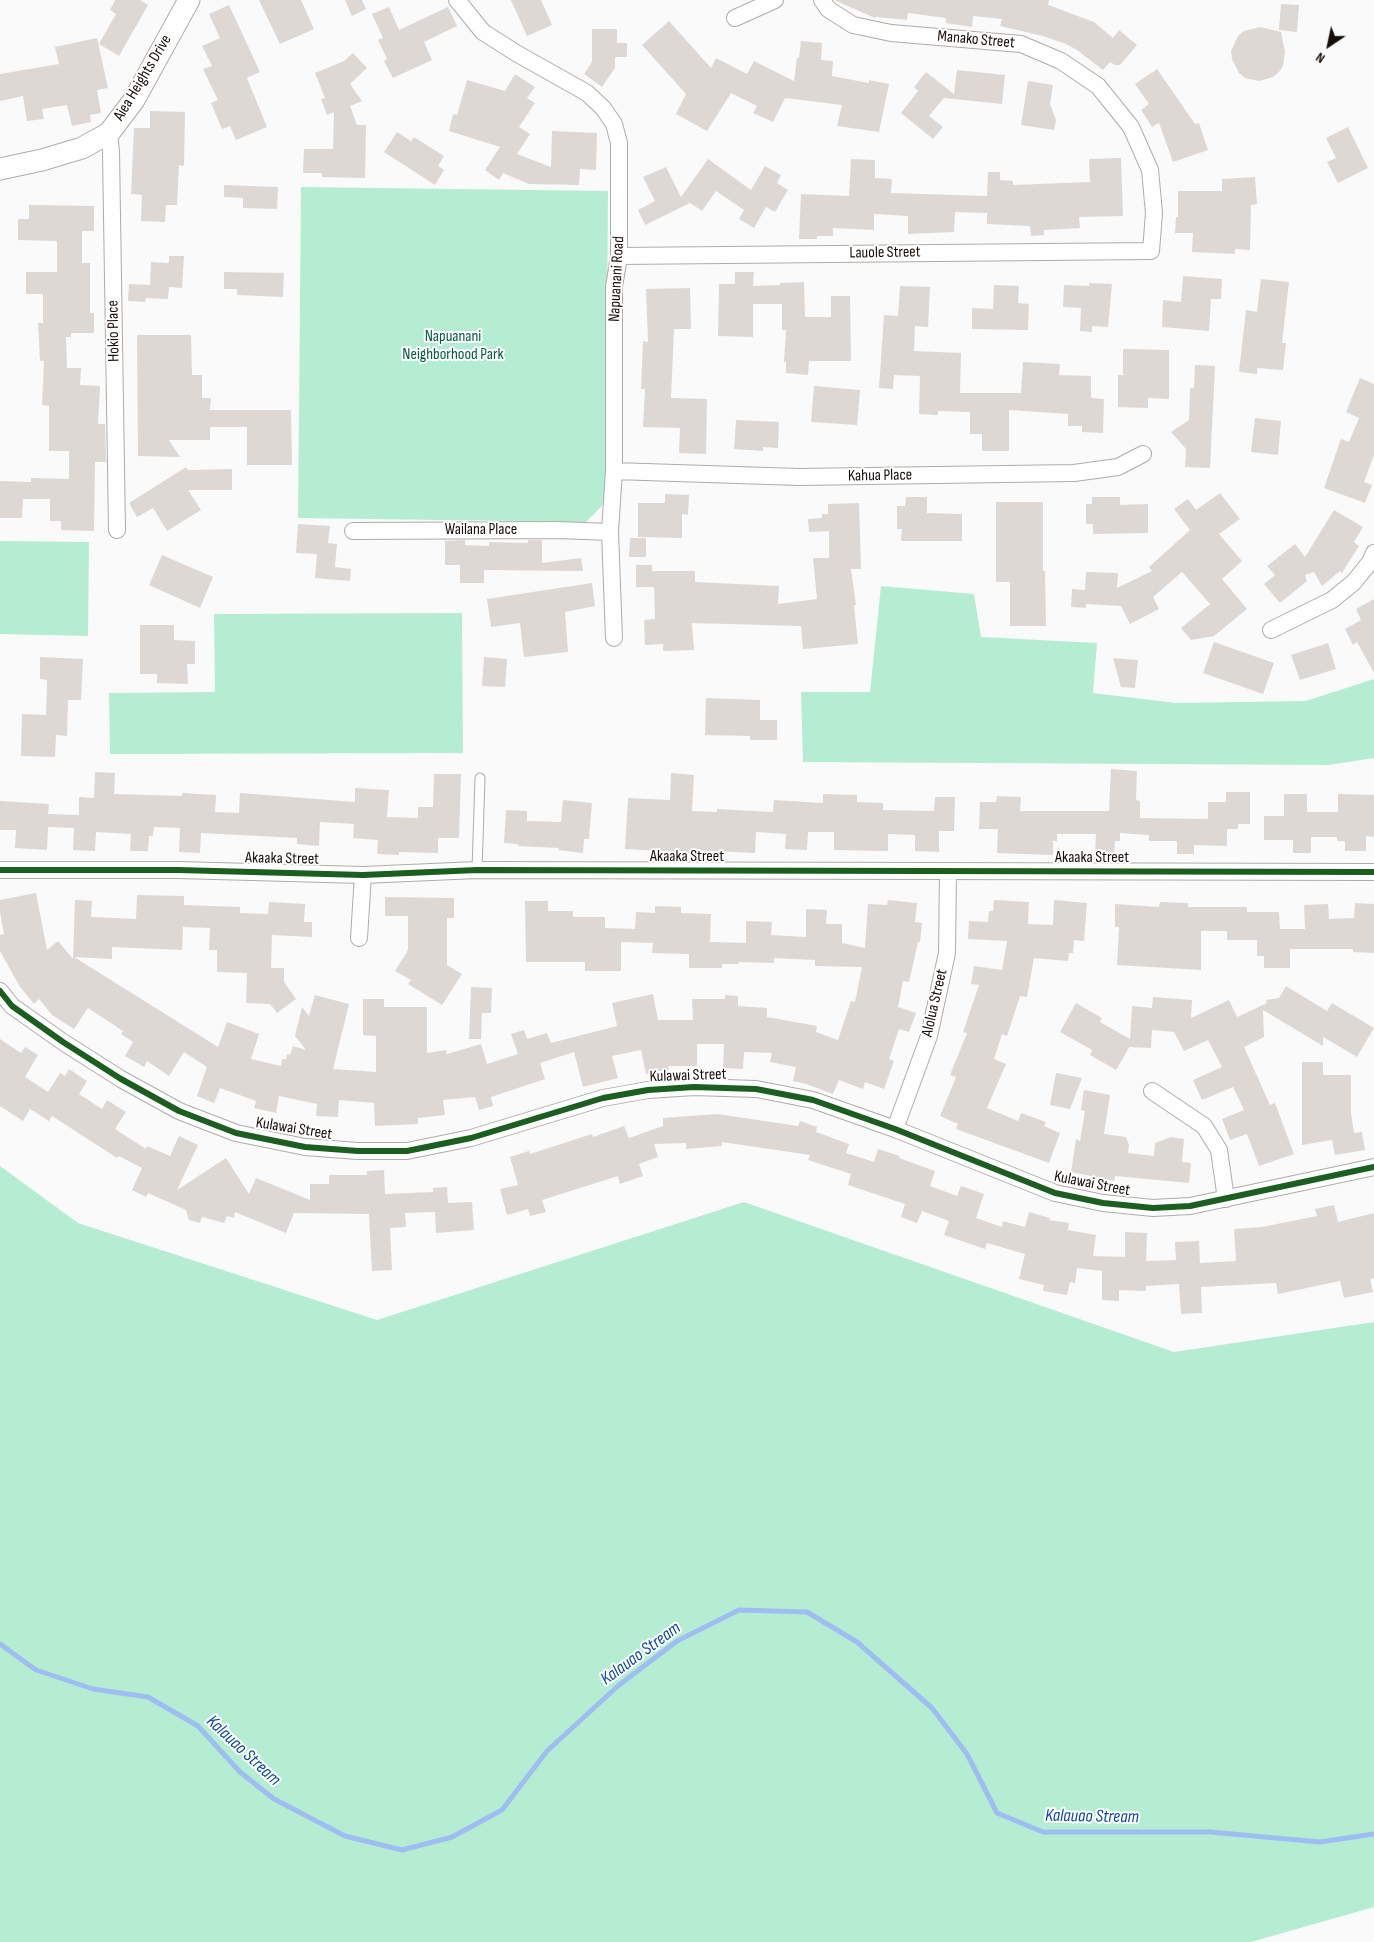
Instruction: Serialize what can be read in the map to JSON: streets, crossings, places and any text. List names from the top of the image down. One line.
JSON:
{"streets":{"street":["Manako Street","Aiea Heights Drive","Lauole Street","Napuanani Road","Hokio Place","Kahua Place","Wailana Place","Akaaka Street","Alolua Street","Kulawai Street"]},"crossings":[["Manako Street","Lauole Street"],["Aiea Heights Drive","Hokio Place"],["Lauole Street","Napuanani Road"],["Napuanani Road","Kahua Place"],["Napuanani Road","Wailana Place"],["Akaaka Street","Alolua Street"],["Alolua Street","Kulawai Street"]],"water":["Kalauao Stream"],"parks":["Napuanani Neighborhood Park"],"north":"bottom left"}
